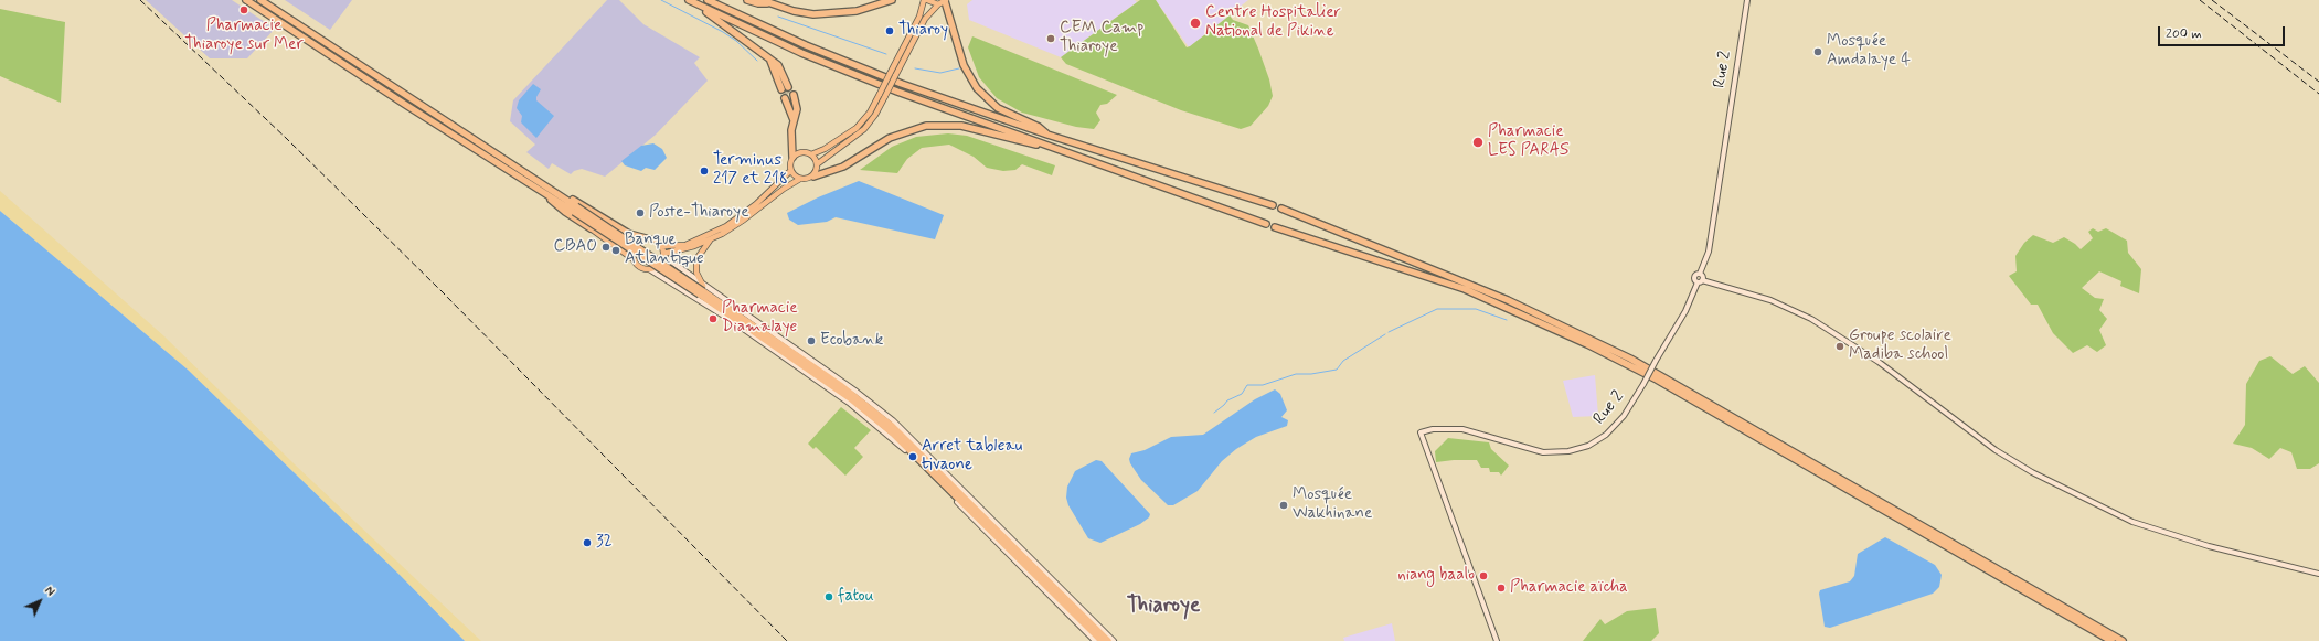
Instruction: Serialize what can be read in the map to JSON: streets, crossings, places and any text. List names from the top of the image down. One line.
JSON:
{"streets":{"street":["Rue 2"]},"districts":["Thiaroye"],"places":["Pharmacie Thiaroye sur Mer","Centre Hospitalier National de Pikine","Thiaroy","CEM Camp Thiaroye","Mosquée Amdalaye 4","Pharmacie LES PARAS","Terminus 217 et 218","Poste-Thiaroye","CBAO","Banque Atlantique","Pharmacie Diamalaye","Ecobank","Groupe scolaire Madiba school","Arret tableau tivaone","Mosquée Wakhinane","32","niang baalo","Pharmacie aïcha","fatou"],"scale_bar":"200 m","north":"top right"}
